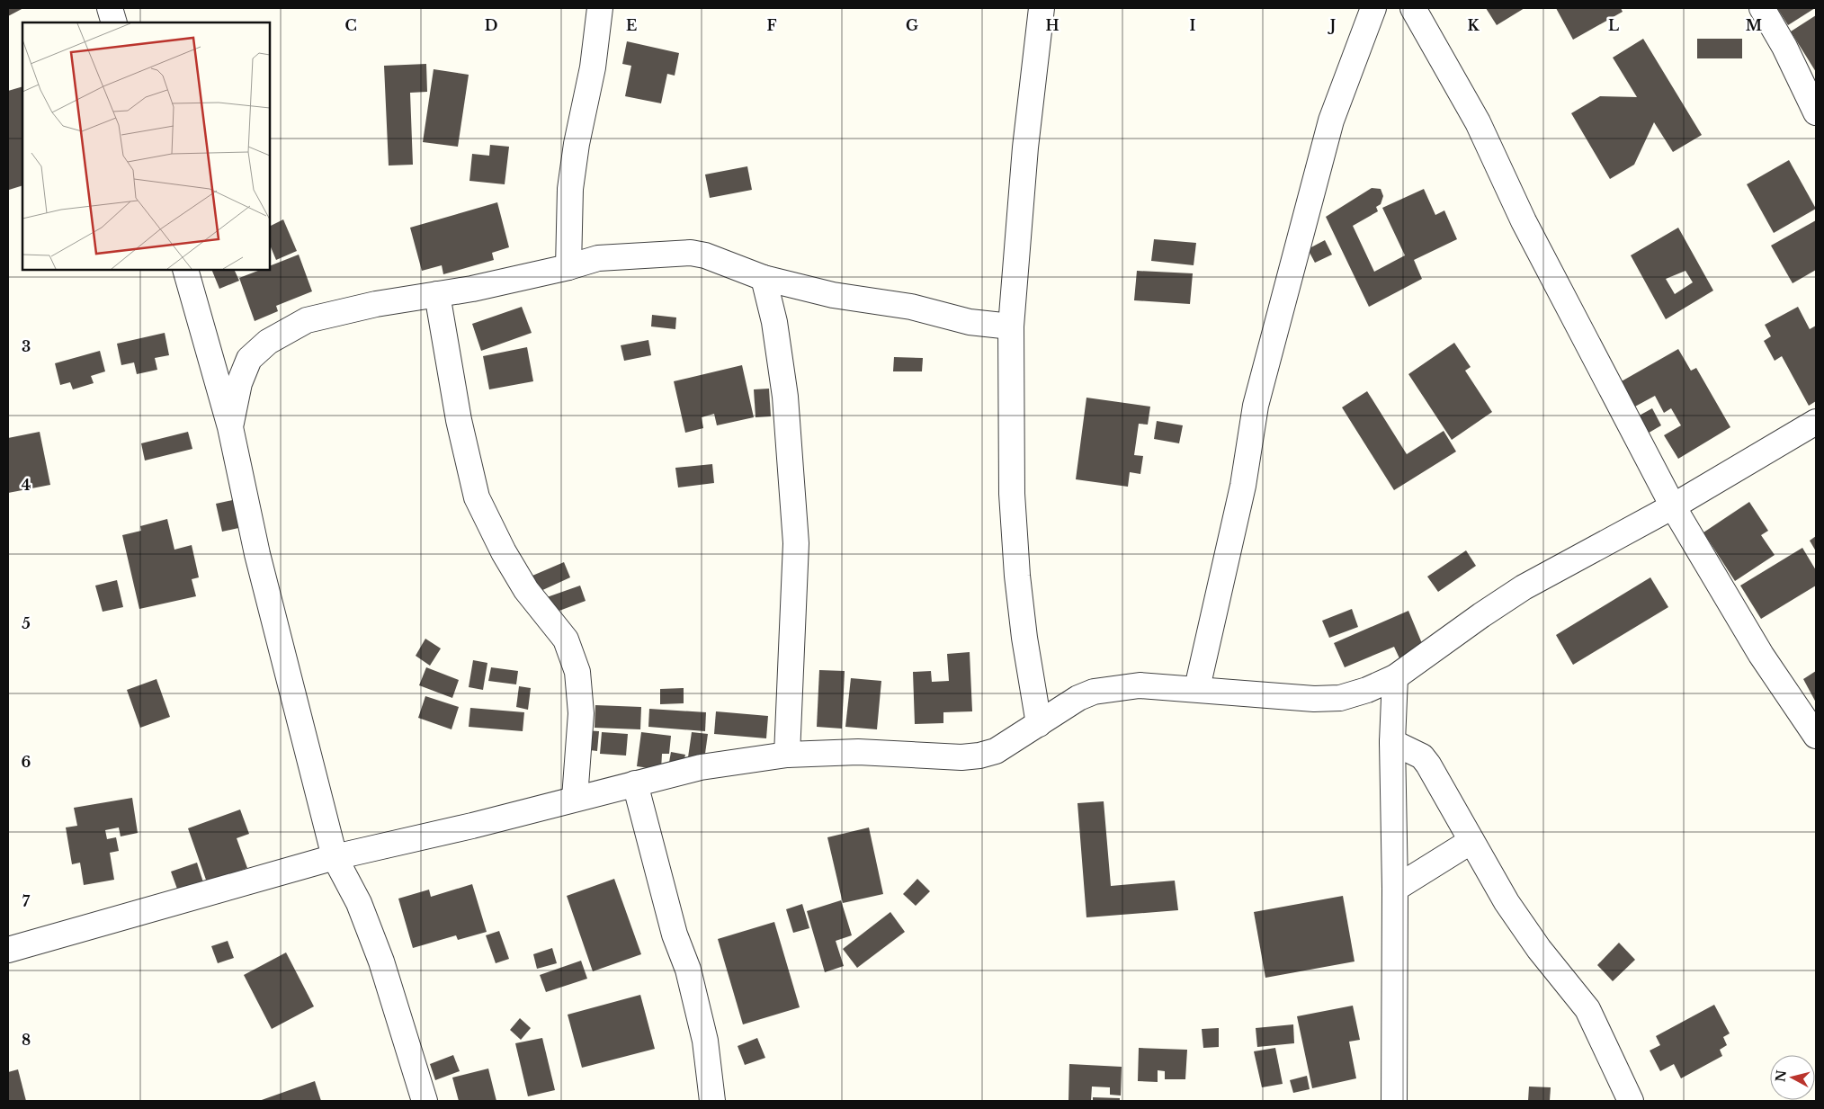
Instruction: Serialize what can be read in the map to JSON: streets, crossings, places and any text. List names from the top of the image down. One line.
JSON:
{"north":"left","grid":{"columns":["C","D","E","F","G","H","I","J","K","L","M"],"rows":["3","4","5","6","7","8"]}}
